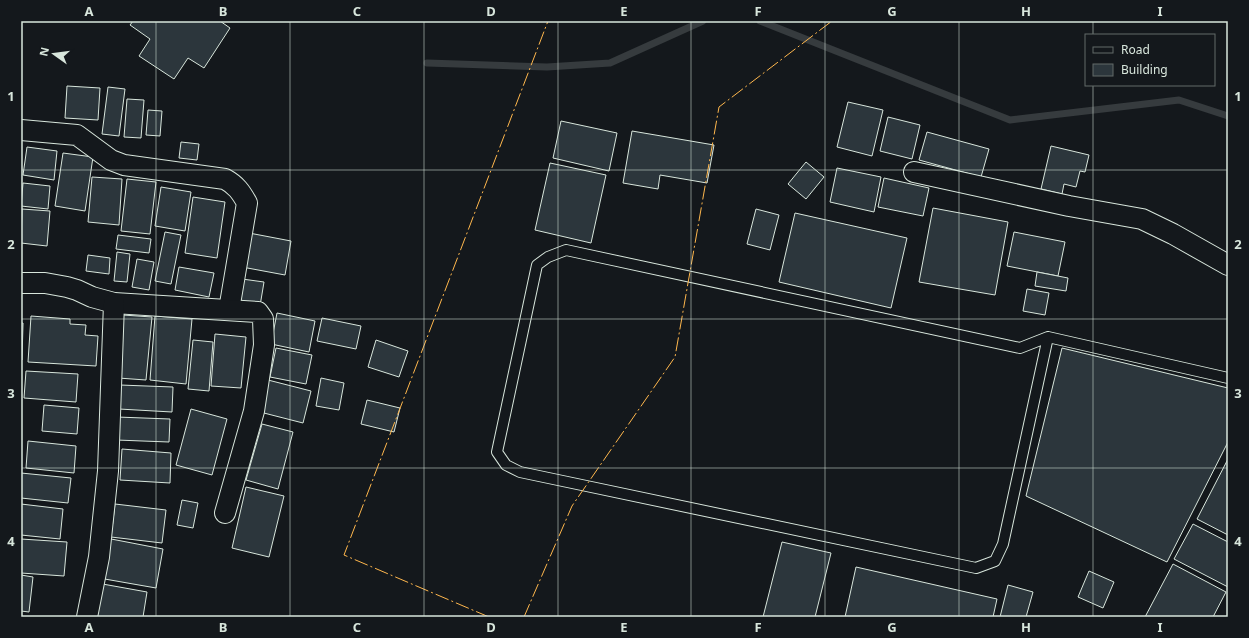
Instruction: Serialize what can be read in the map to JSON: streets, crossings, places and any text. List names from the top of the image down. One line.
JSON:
{"legend":["Road","Building"],"north":"left","grid":{"columns":["A","B","C","D","E","F","G","H","I"],"rows":["1","2","3","4"]}}
